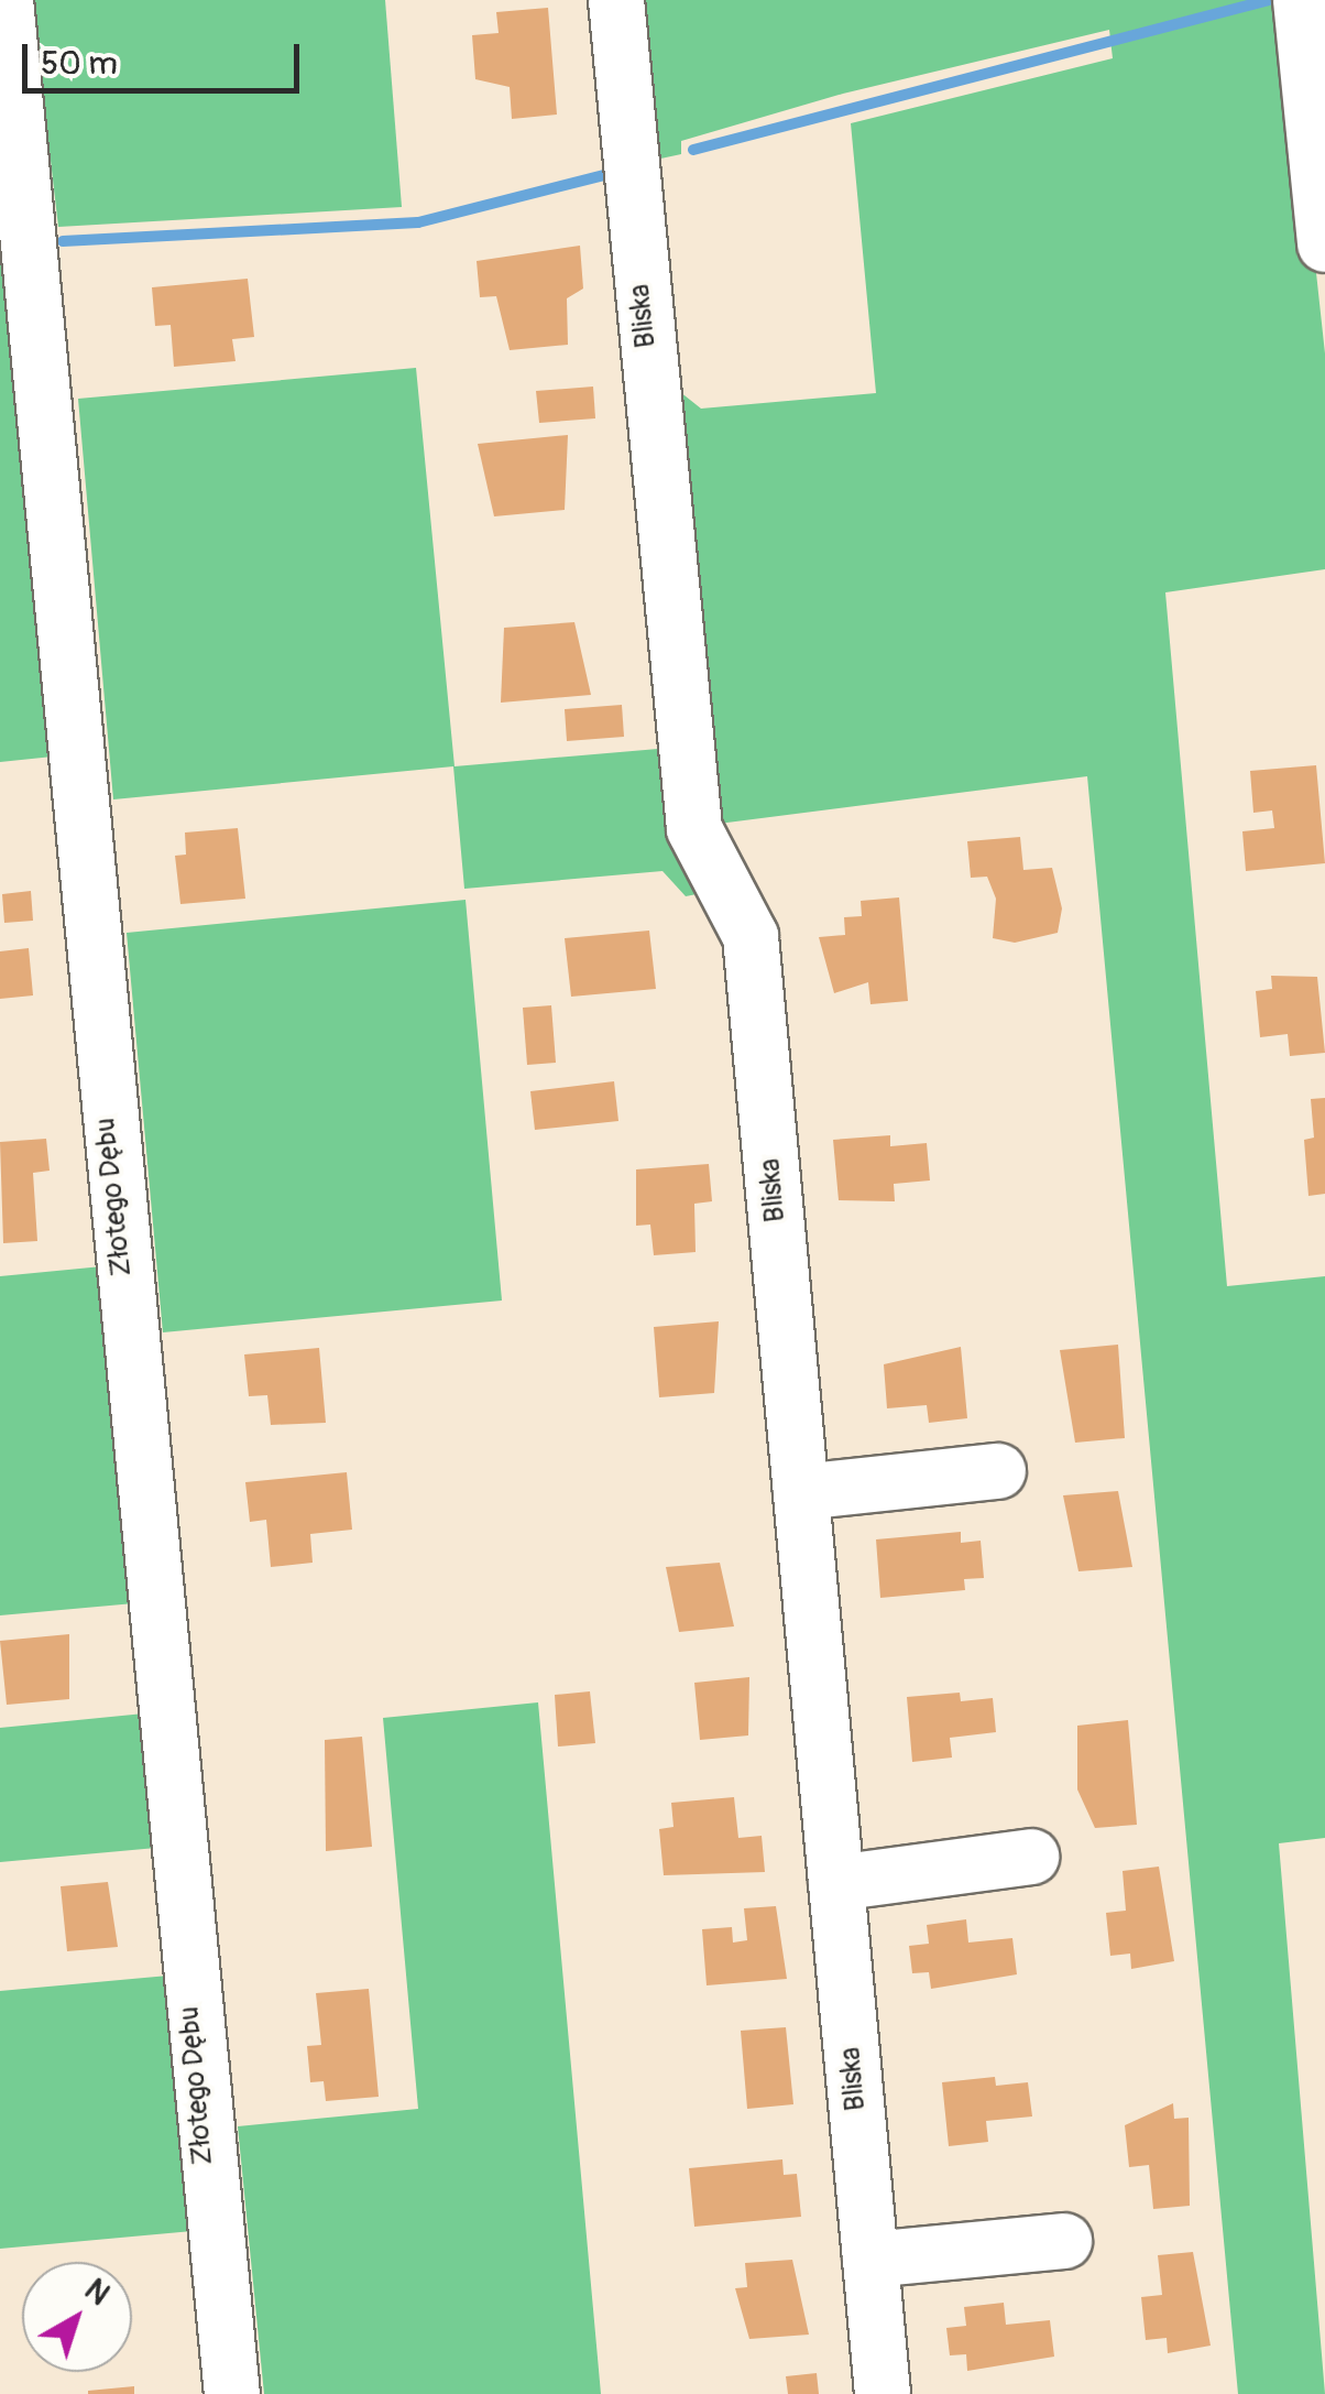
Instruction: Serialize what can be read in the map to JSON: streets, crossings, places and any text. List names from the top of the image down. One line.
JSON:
{"streets":{"street":["Bliska","Złotego Dębu"]},"scale_bar":"50 m","north":"top right"}
